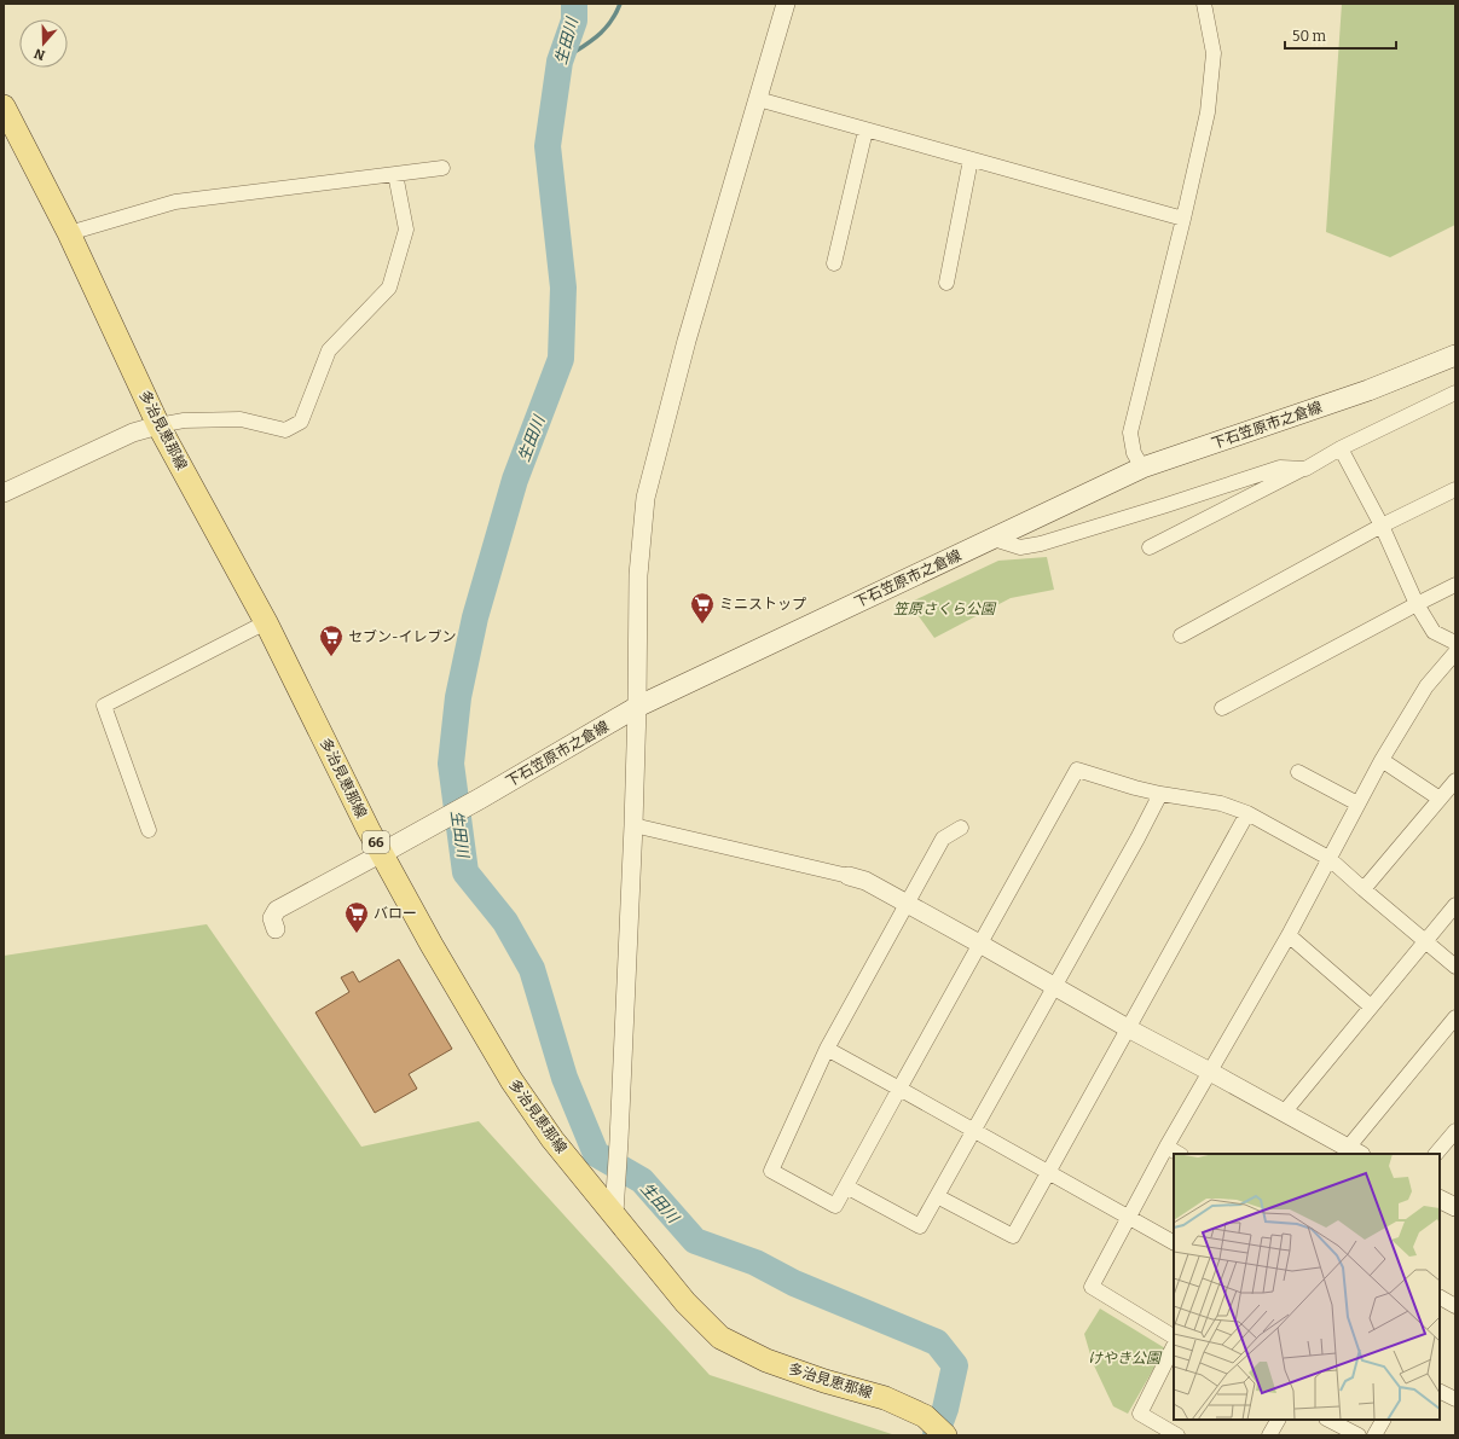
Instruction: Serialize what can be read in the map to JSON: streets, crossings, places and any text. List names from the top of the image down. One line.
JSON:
{"streets":{"main road":["下石笠原市之倉線","多治見恵那線","66"]},"crossings":[["下石笠原市之倉線","多治見恵那線"]],"water":["生田川"],"parks":["笠原さくら公園","けやき公園"],"places":{"supermarket":["ミニストップ","セブン-イレブン","バロー"]},"scale_bar":"50 m","north":"bottom"}
